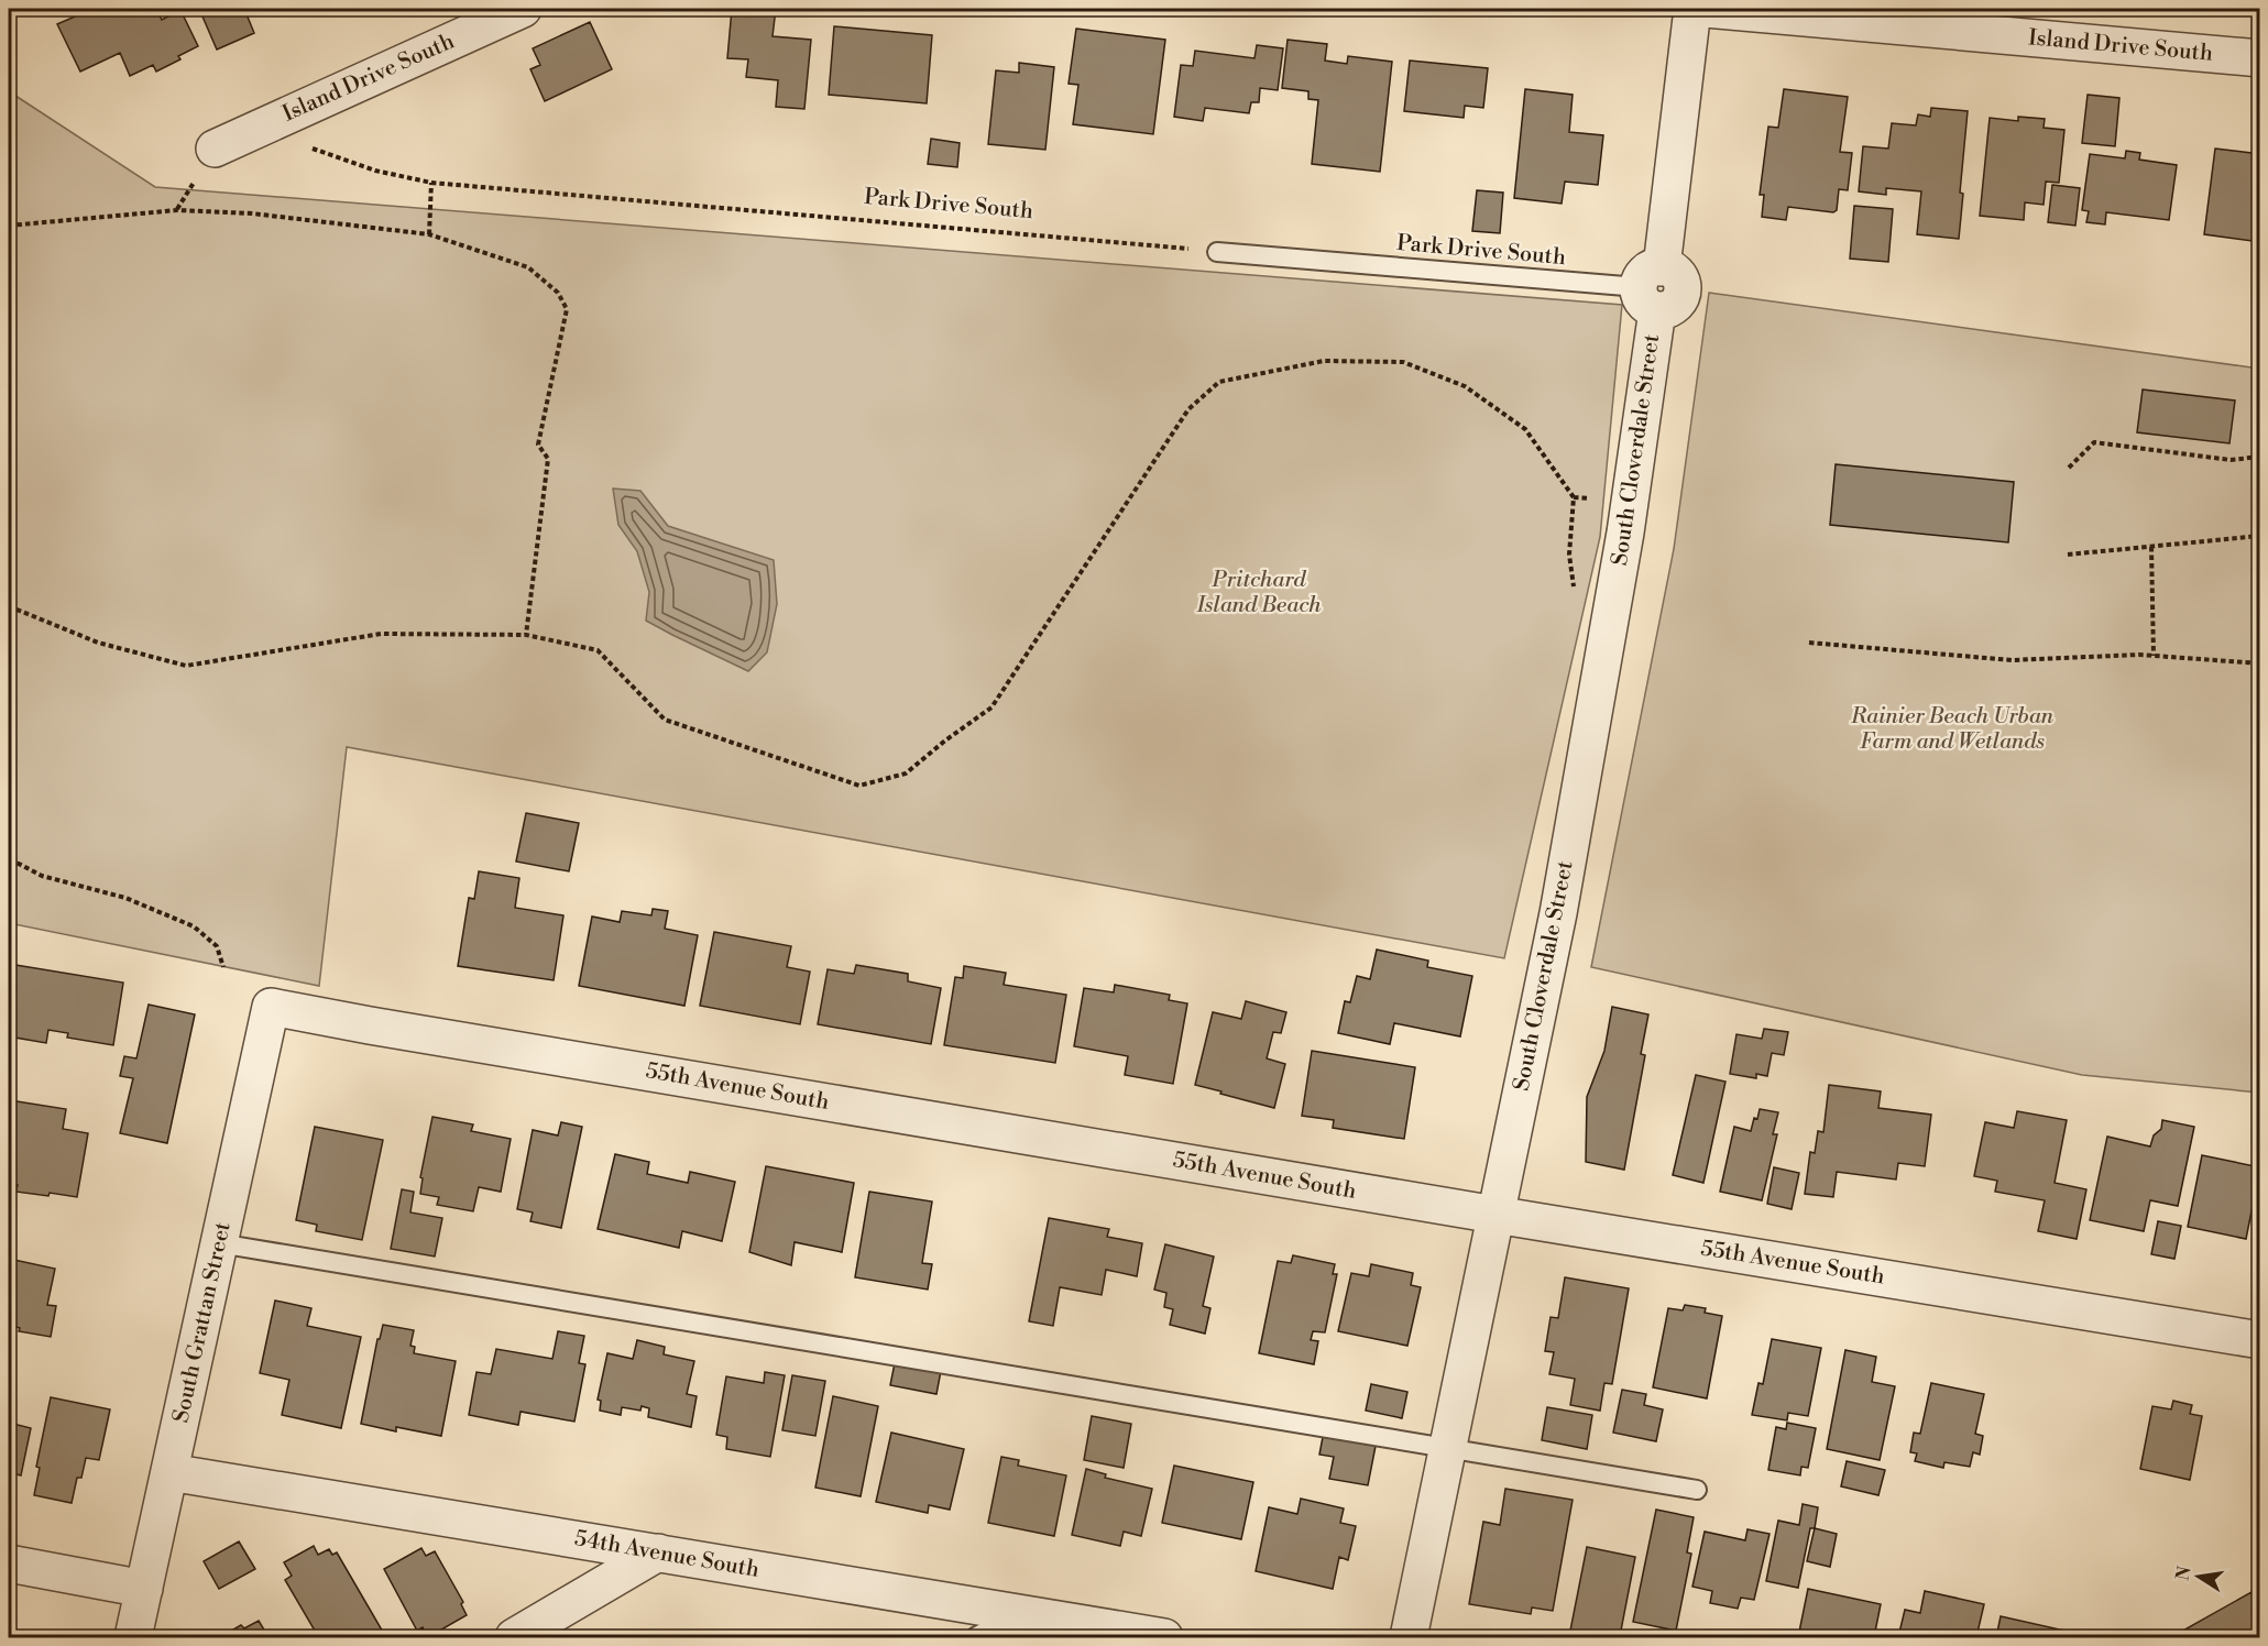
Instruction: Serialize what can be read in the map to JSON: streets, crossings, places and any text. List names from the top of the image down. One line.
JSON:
{"streets":{"street":["Island Drive South","South Cloverdale Street","55th Avenue South","South Grattan Street","54th Avenue South"],"lane":["Park Drive South"]},"crossings":[["Island Drive South","Park Drive South"],["Park Drive South","South Cloverdale Street"],["South Cloverdale Street","55th Avenue South"],["55th Avenue South","South Grattan Street"],["South Grattan Street","54th Avenue South"]],"parks":["Pritchard Island Beach","Rainier Beach Urban Farm and Wetlands"],"north":"left"}
